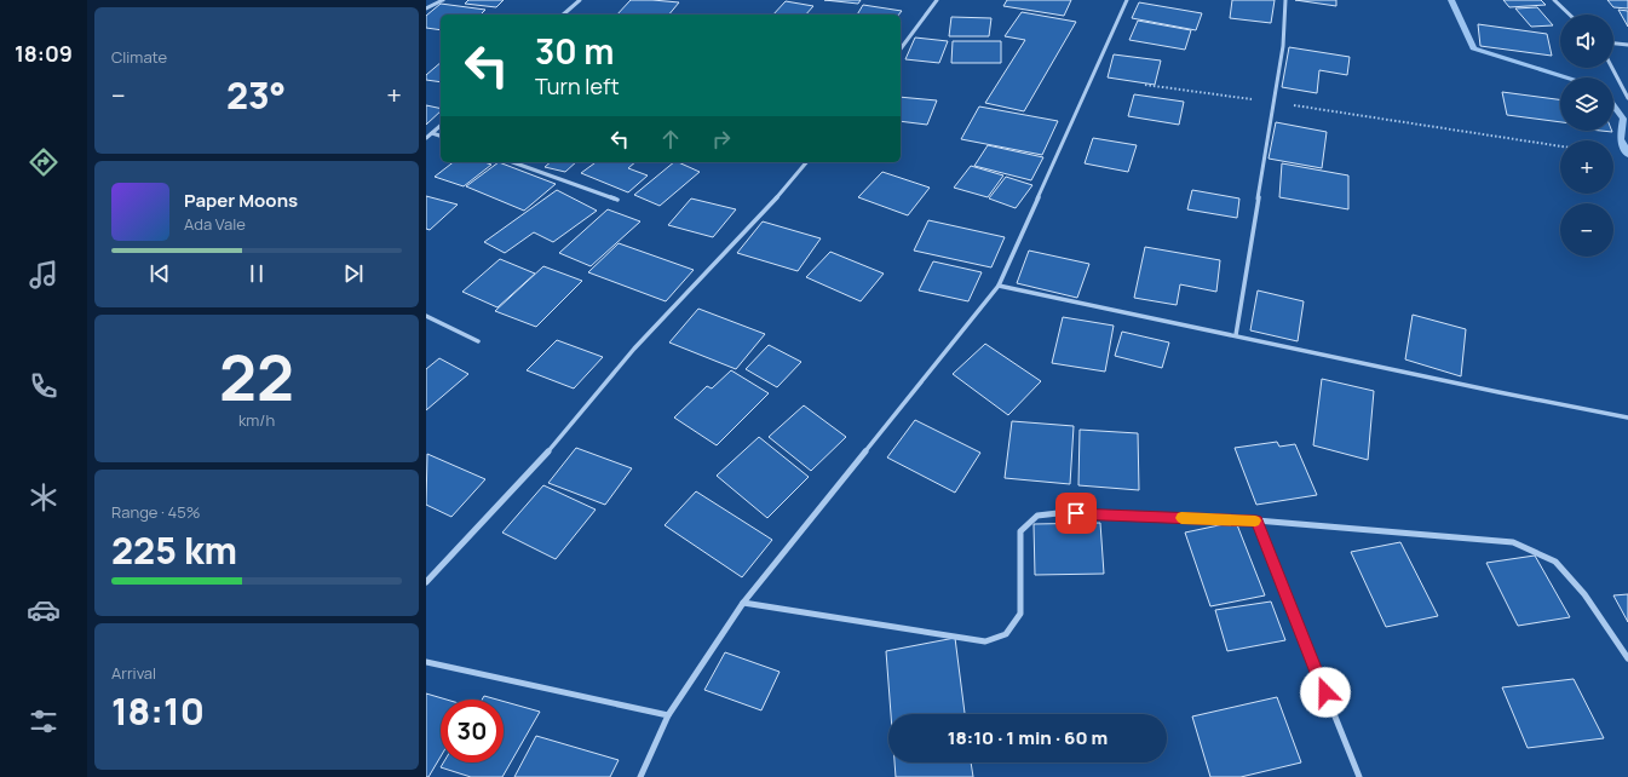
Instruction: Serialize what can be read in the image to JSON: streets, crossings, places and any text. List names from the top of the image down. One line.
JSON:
{"page":{"tabs":"18:09","tile":["Climate",["22","km/h"],["Range · 45%","225 km"],["Arrival","18:10"]],"map_buttons":["+","−"],"turn":["30 m","Turn left"],"heat":["−","23°","+"],"song":["Paper Moons","Ada Vale"],"limit":"30","trip":"18:10 · 1 min · 60 m"}}
